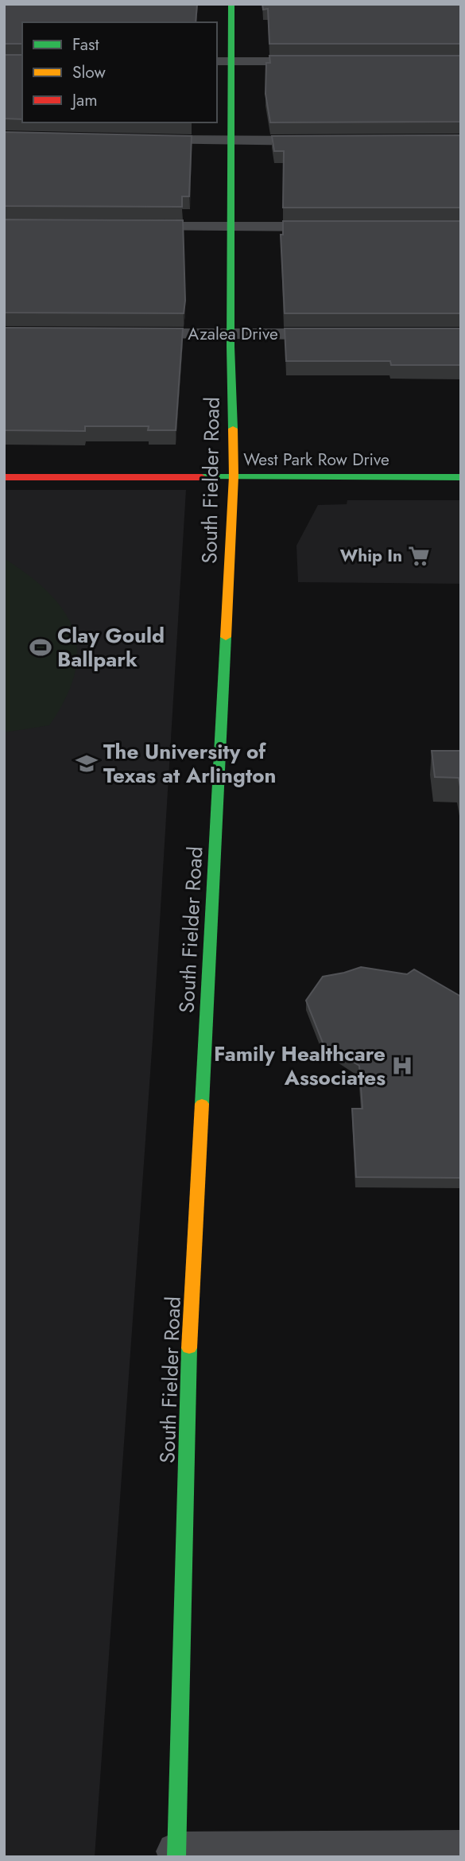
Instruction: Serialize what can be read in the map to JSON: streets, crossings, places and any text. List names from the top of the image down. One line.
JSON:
{"streets":{"main road":["West Park Row Drive","South Fielder Road"],"street":["Azalea Drive"]},"crossings":[["Azalea Drive","South Fielder Road"],["West Park Row Drive","South Fielder Road"]],"places":{"supermarket":["Whip In"],"sports":["Clay Gould Ballpark"],"school or university":["The University of Texas at Arlington"],"hospital":["Family Healthcare Associates"]},"legend":["Fast","Slow","Jam"]}
